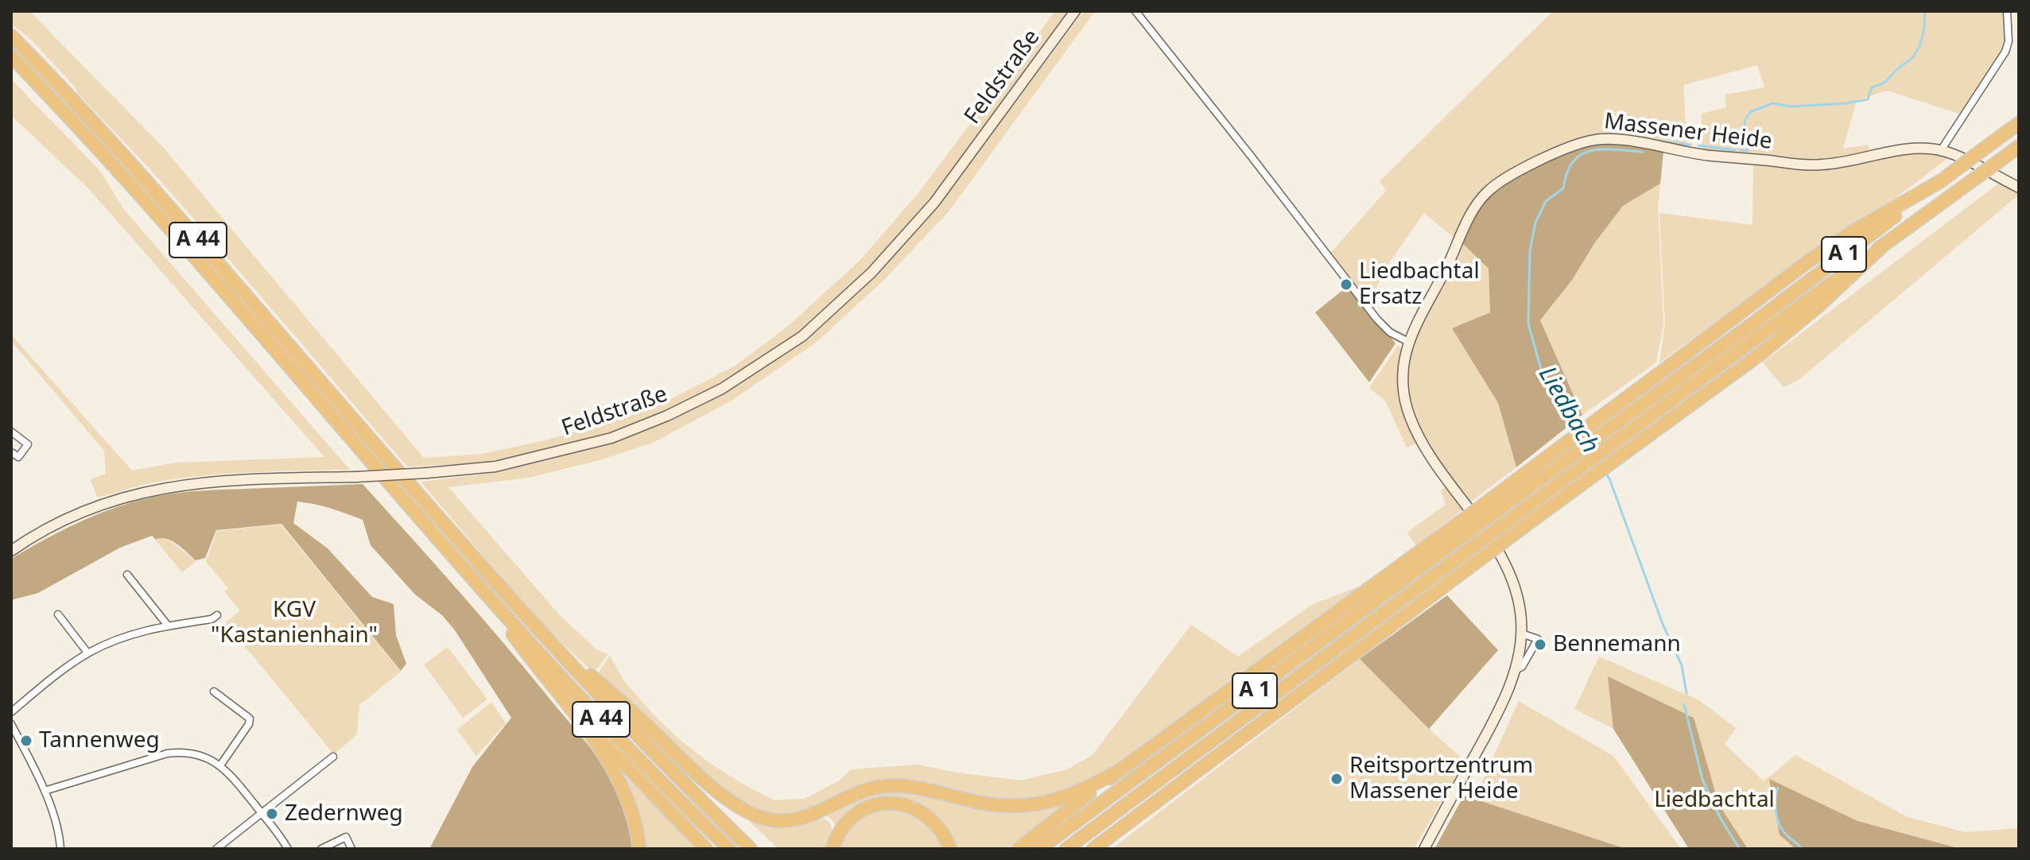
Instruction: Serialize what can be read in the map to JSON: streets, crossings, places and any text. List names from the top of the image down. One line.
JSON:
{"streets":{"highway":["A 44","A 1"],"street":["Feldstraße","Massener Heide"]},"water":["Liedbach"],"parks":["KGV \"Kastanienhain\"","Liedbachtal"],"places":["Liedbachtal Ersatz","Bennemann","Tannenweg","Reitsportzentrum Massener Heide","Zedernweg"]}
